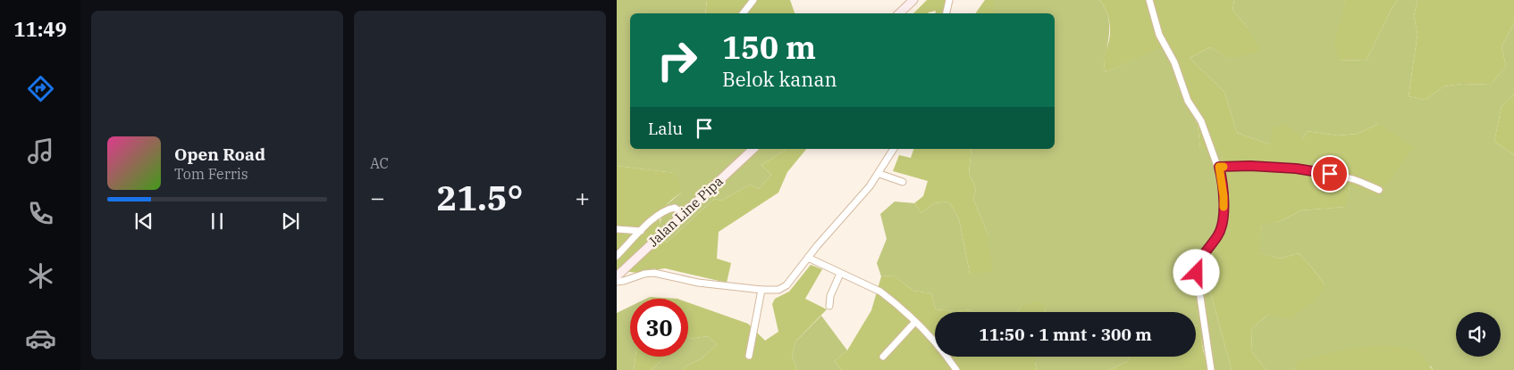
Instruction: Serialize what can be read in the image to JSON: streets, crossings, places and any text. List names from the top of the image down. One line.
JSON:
{"streets":{"main road":["Jalan Line Pipa"]},"page":{"tabs":"11:49","tile":"AC","turn":["150 m","Belok kanan"],"then":"Lalu","song":["Open Road","Tom Ferris"],"heat":["−","21.5°","+"],"limit":"30","trip":"11:50 · 1 mnt · 300 m"}}
